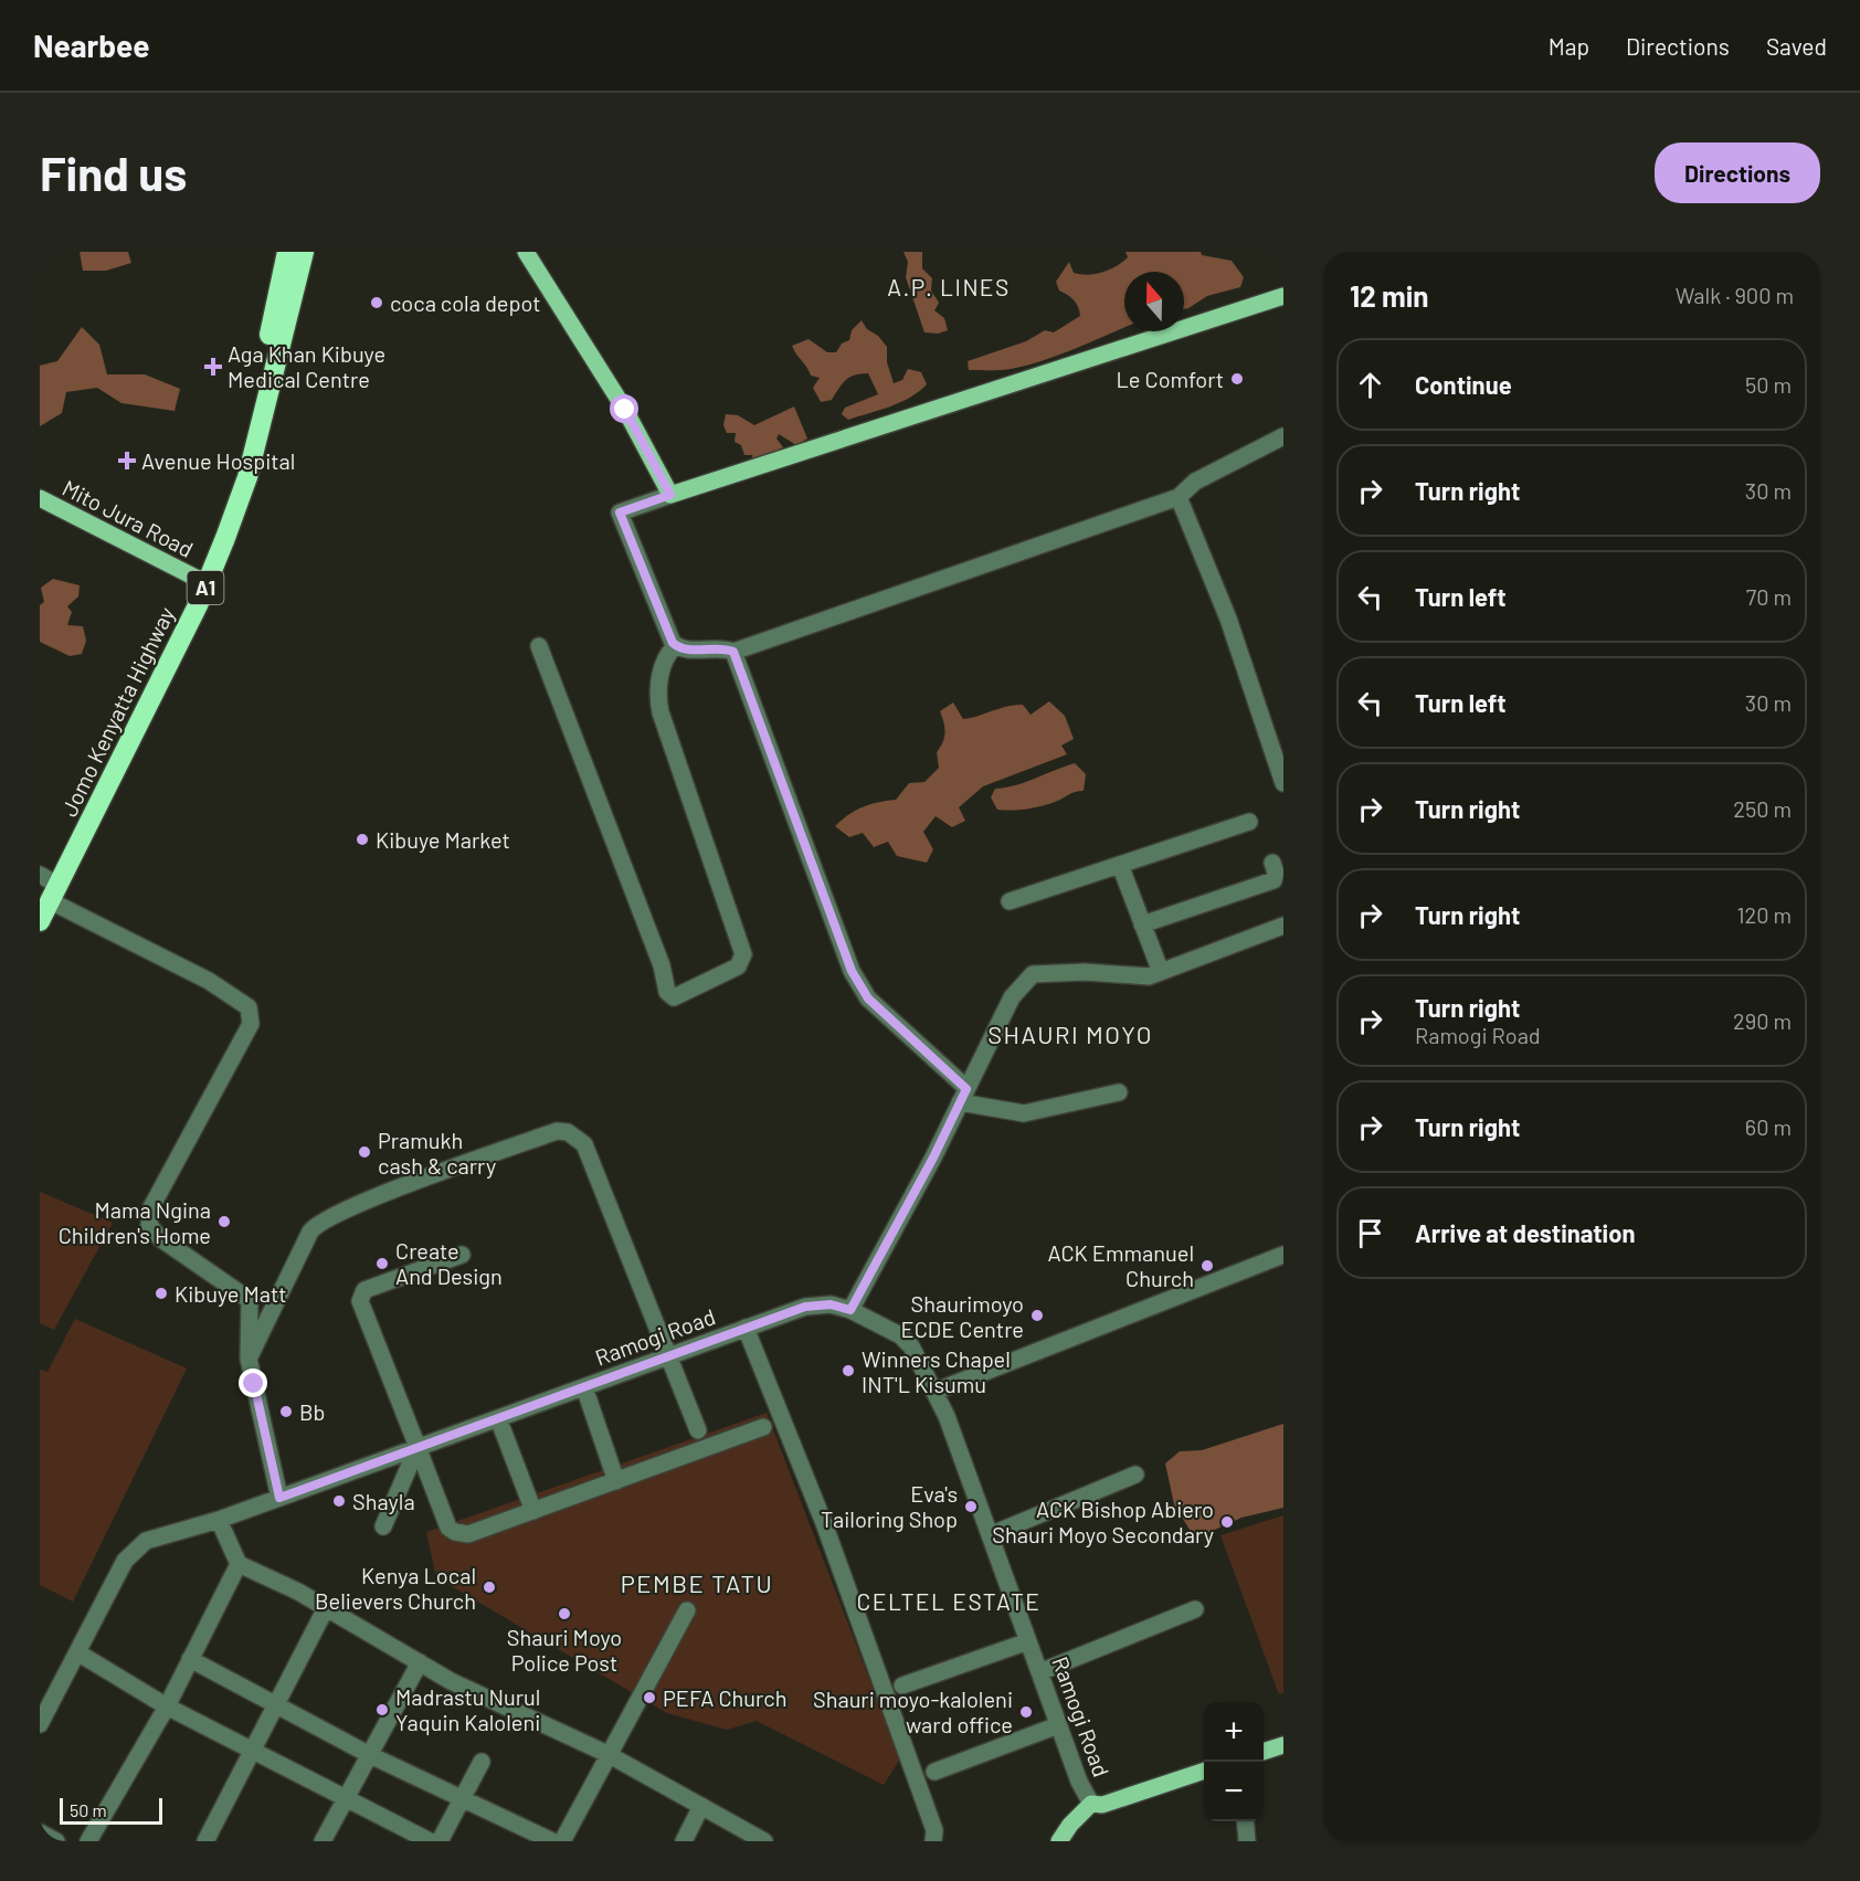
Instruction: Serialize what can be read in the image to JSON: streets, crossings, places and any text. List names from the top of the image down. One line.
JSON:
{"streets":{"highway":["A1","Jomo Kenyatta Highway"],"main road":["Mito Jura Road","Ramogi Road"]},"crossings":[["Mito Jura Road","Jomo Kenyatta Highway"]],"districts":["A.P. LINES","SHAURI MOYO","PEMBE TATU","CELTEL ESTATE"],"places":{"other":["coca cola depot","Le Comfort","Kibuye Market","Pramukh cash & carry","Mama Ngina Children's Home","Create And Design","ACK Emmanuel Church","Kibuye Matt","Shaurimoyo ECDE Centre","Winners Chapel INT'L Kisumu","Bb","Shayla","Eva's Tailoring Shop","ACK Bishop Abiero Shauri Moyo Secondary","Kenya Local Believers Church","Shauri Moyo Police Post","PEFA Church","Madrastu Nurul Yaquin Kaloleni","Shauri moyo-kaloleni ward office"],"health":["Aga Khan Kibuye Medical Centre","Avenue Hospital"]},"scale_bar":"50 m","north":"top","page":{"header":"Nearbee","nav":["Map","Directions","Saved"],"buttons":"Directions","title":"Find us","heading":["12 min","Walk · 900 m"],"list":[["Continue","50 m"],["Turn right","30 m"],["Turn left","70 m"],["Turn left","30 m"],["Turn right","250 m"],["Turn right","120 m"],["Turn right","Ramogi Road","290 m"],["Turn right","60 m"],"Arrive at destination"],"map_buttons":["+","−"],"scale":"50 m"}}
